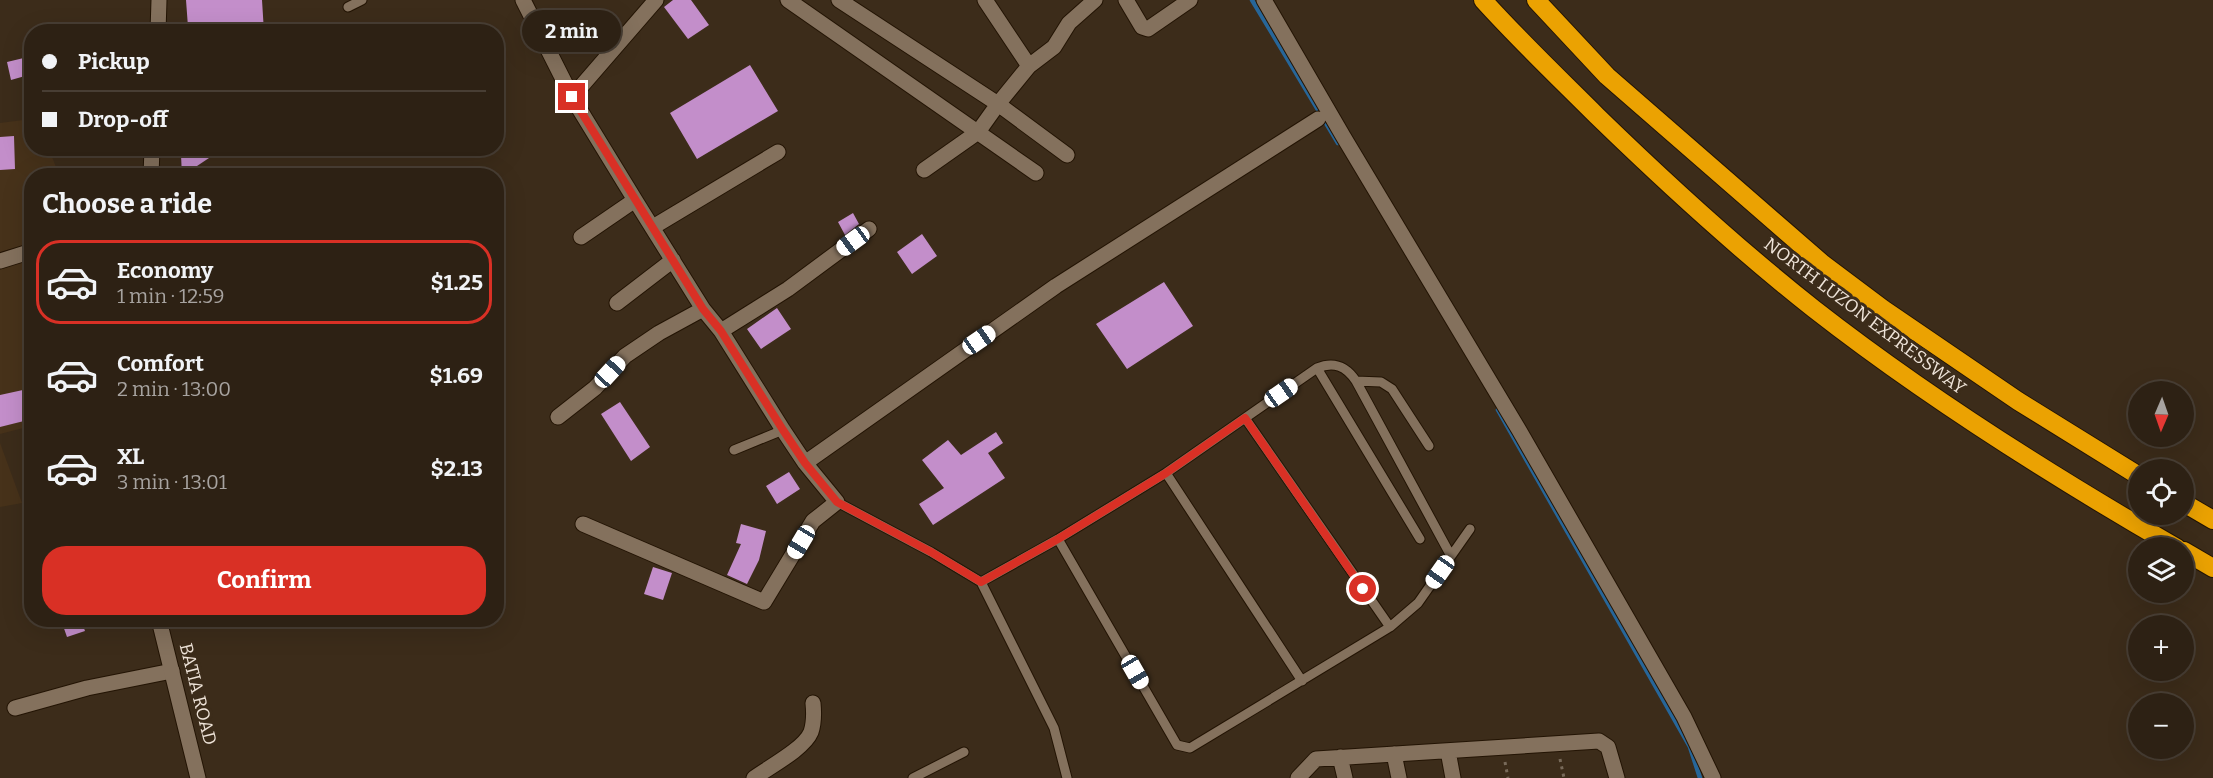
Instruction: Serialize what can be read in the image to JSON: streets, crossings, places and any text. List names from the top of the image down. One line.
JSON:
{"streets":{"highway":["NORTH LUZON EXPRESSWAY"],"street":["BATIA ROAD"]},"north":"bottom","page":{"bubble":"2 min","banner":["Pickup","Drop-off"],"heading":"Choose a ride","list":[{"name":"Economy","note":"1 min · 12:59","value":"$1.25"},{"name":"Comfort","note":"2 min · 13:00","value":"$1.69"},{"name":"XL","note":"3 min · 13:01","value":"$2.13"}],"map_buttons":["+","−"],"buttons":"Confirm"}}
